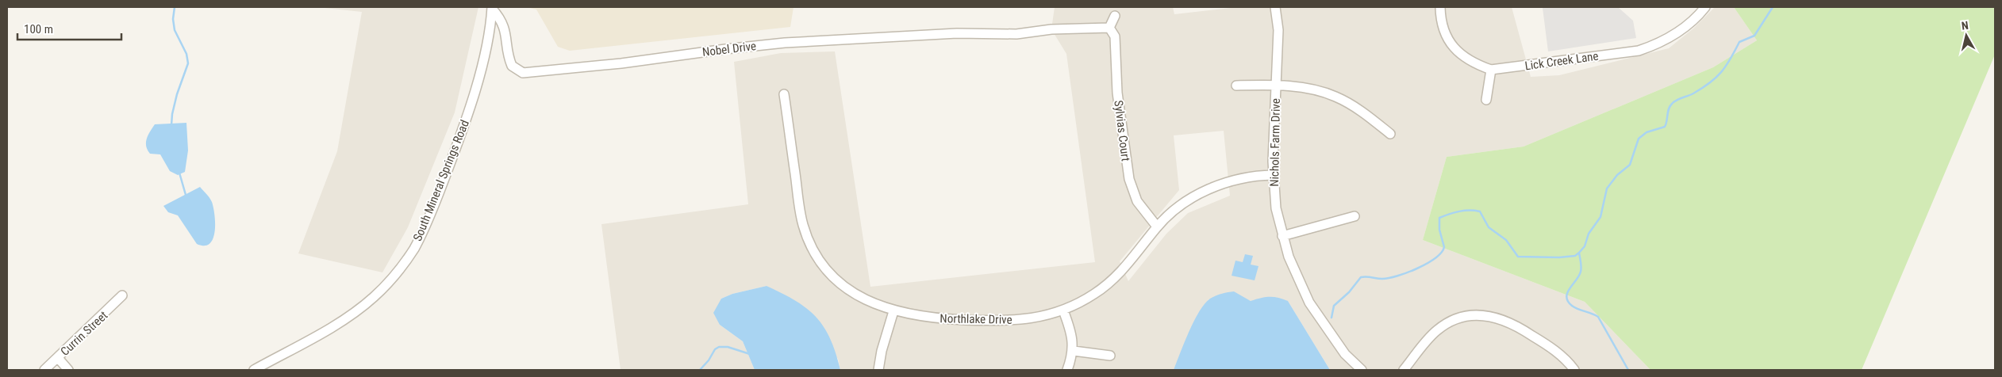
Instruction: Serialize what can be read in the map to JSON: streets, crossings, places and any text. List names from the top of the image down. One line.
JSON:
{"streets":{"street":["Nobel Drive","Lick Creek Lane","Sylvias Court","Nichols Farm Drive","South Mineral Springs Road","Northlake Drive","Currin Street"]},"crossings":[["Nobel Drive","Sylvias Court"],["Nobel Drive","South Mineral Springs Road"],["Sylvias Court","Northlake Drive"],["Nichols Farm Drive","Northlake Drive"]],"scale_bar":"100 m","north":"top"}
